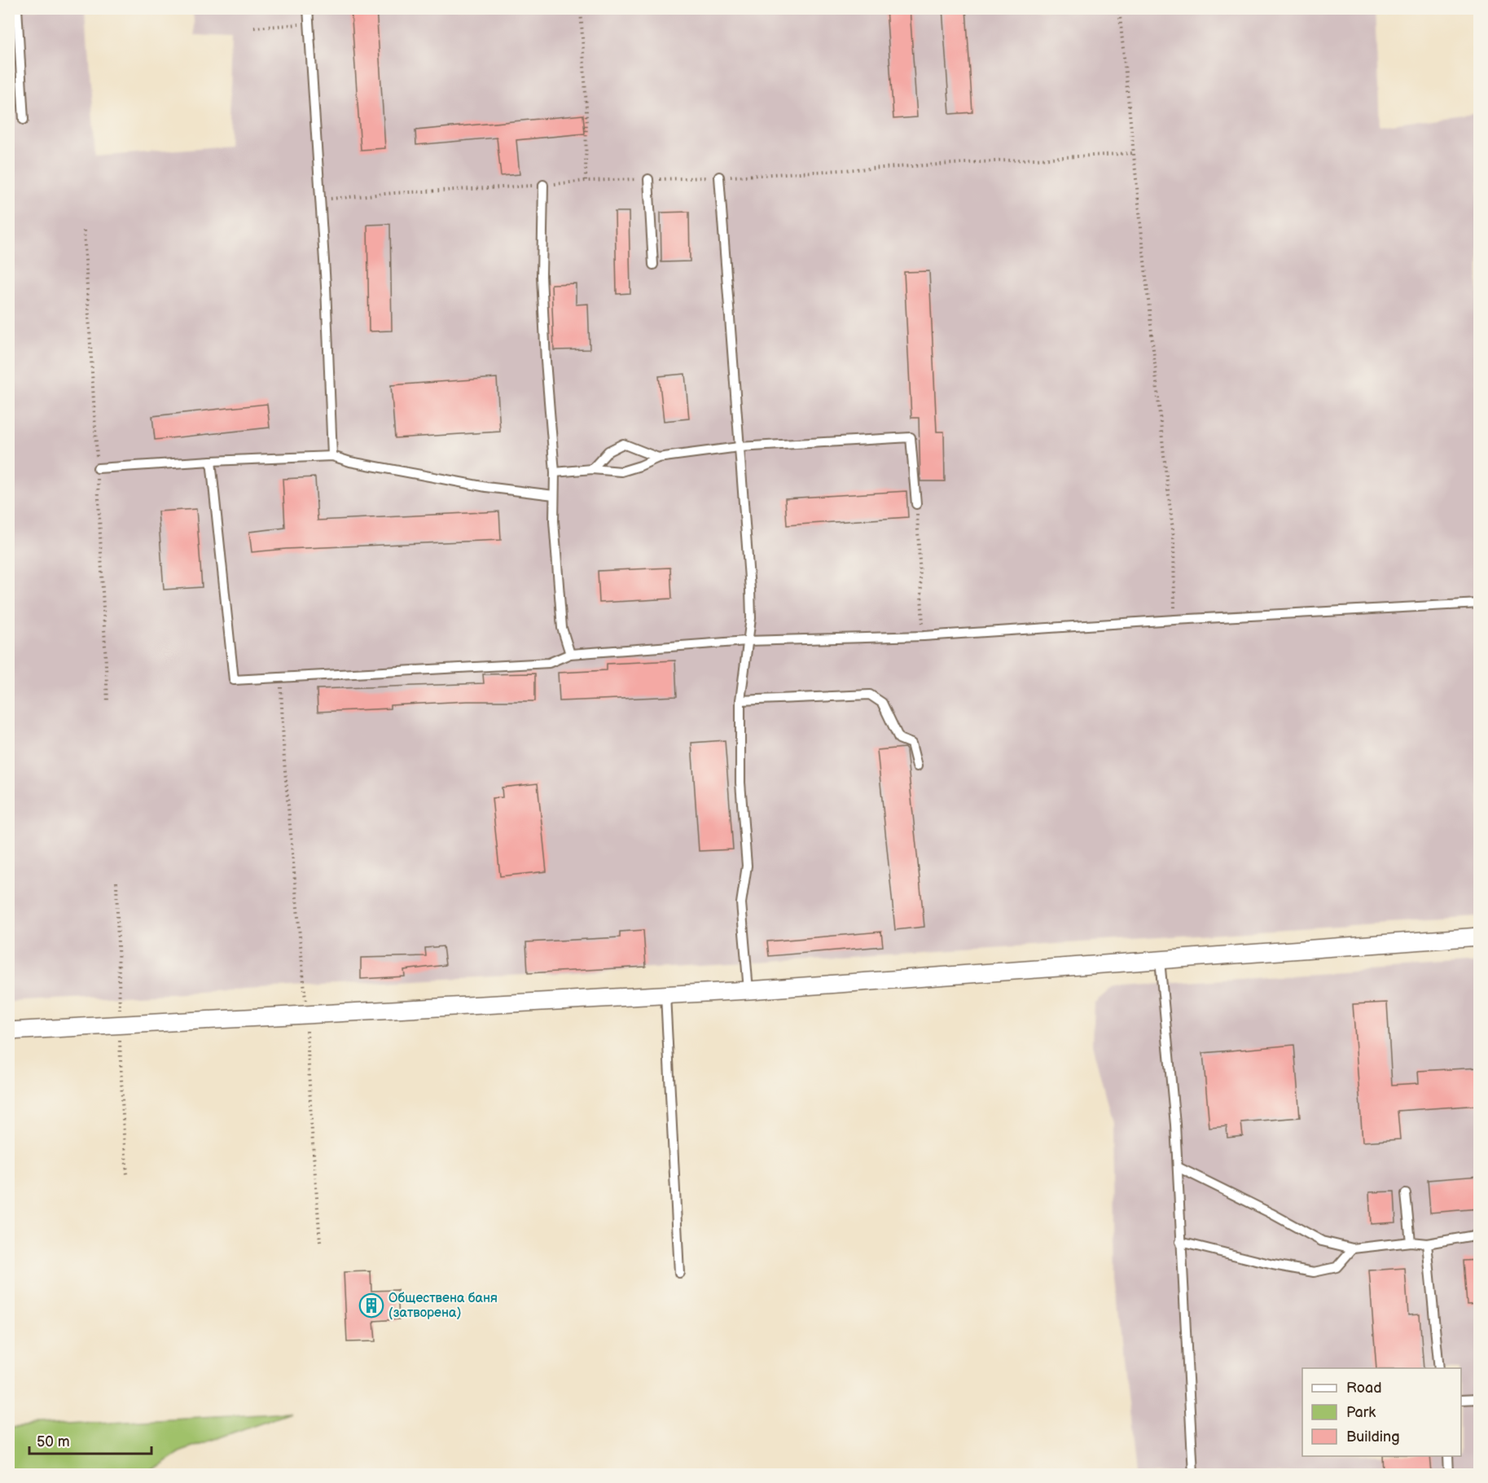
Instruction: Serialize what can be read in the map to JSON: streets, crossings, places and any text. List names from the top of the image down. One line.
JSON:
{"places":{"building":["Обществена баня (затворена)"]},"legend":["Road","Park","Building"],"scale_bar":"50 m"}
